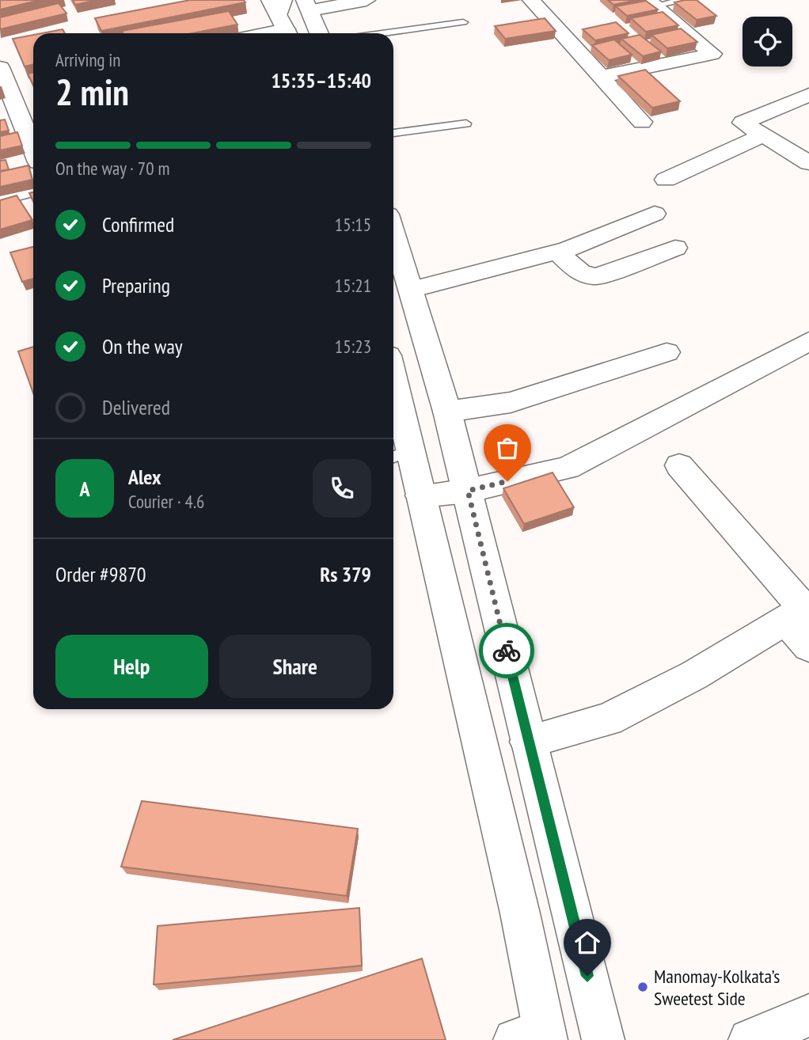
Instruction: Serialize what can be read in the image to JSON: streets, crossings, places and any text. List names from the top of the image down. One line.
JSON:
{"places":["Manomay-Kolkata’s Sweetest Side"],"page":{"heading":["2 min","Arriving in","15:35–15:40"],"panel":["Alex","Courier · 4.6","Order #9870","Rs 379"],"bar":"On the way · 70 m","list":[["Confirmed","15:15"],["Preparing","15:21"],["On the way","15:23"],"Delivered"],"round":"A","buttons":["Help","Share"]}}
